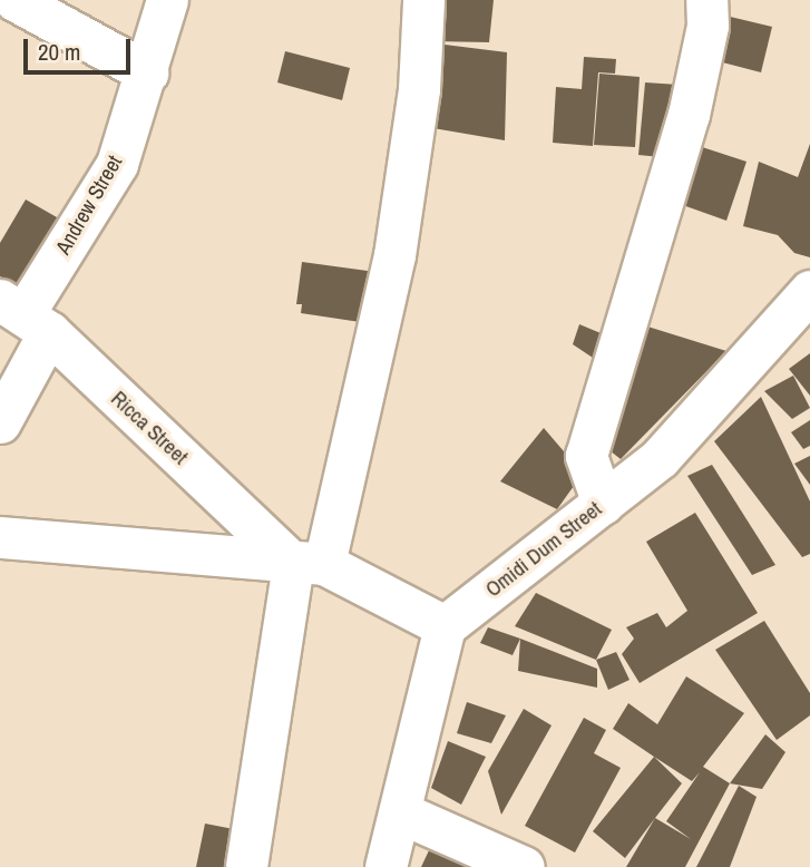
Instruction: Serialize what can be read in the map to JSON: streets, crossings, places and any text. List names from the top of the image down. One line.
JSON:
{"streets":{"street":["Andrew Street","Ricca Street","Omidi Dum Street"]},"crossings":[["Andrew Street","Ricca Street"]],"scale_bar":"20 m"}
